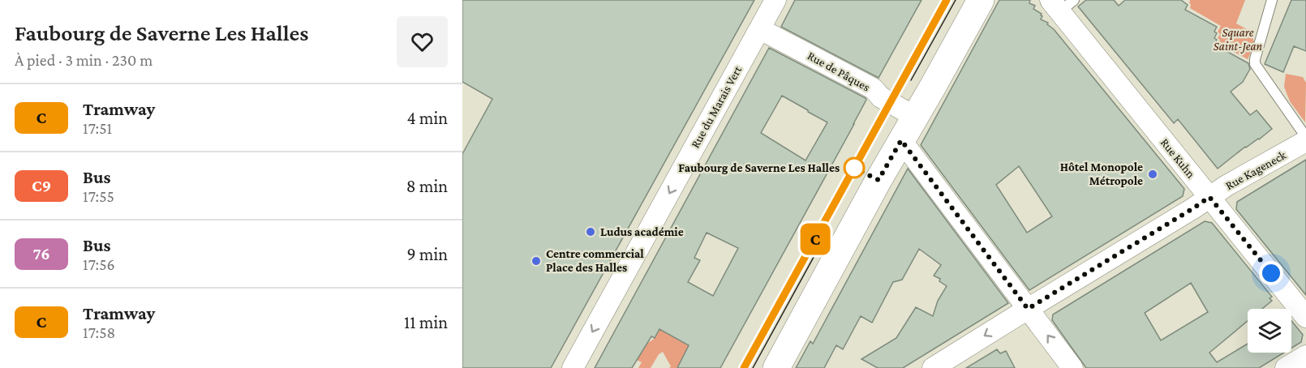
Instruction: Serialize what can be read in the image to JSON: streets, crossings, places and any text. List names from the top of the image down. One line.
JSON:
{"streets":{"street":["Rue de Pâques","Rue du Marais Vert","Rue Kuhn","Rue Kageneck"]},"crossings":[["Rue de Pâques","Rue du Marais Vert"],["Rue de Pâques","Rue Kageneck"],["Rue Kuhn","Rue Kageneck"]],"parks":["Square Saint-Jean"],"places":["Faubourg de Saverne Les Halles","Hôtel Monopole Métropole","Ludus académie","Centre commercial Place des Halles"],"lines":["tram line C"],"page":{"heading":["Faubourg de Saverne Les Halles","À pied · 3 min · 230 m"],"on_map":"C","list":[{"mark":"C","name":"Tramway","note":"17:51","value":"4 min"},{"mark":"C9","name":"Bus","note":"17:55","value":"8 min"},{"mark":"76","name":"Bus","note":"17:56","value":"9 min"},{"mark":"C","name":"Tramway","note":"17:58","value":"11 min"}]}}
